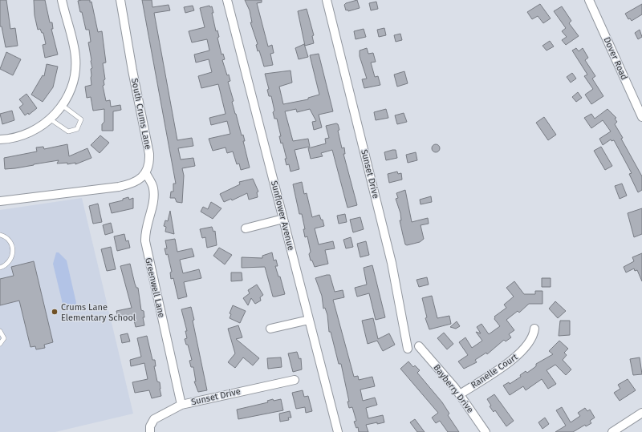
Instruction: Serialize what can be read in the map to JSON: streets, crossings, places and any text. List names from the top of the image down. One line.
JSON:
{"streets":{"street":["Dover Road","South Crums Lane","Sunset Drive","Sunflower Avenue","Greenwell Lane","Ranelle Court","Bayberry Drive"]},"crossings":[["South Crums Lane","Greenwell Lane"],["Sunset Drive","Greenwell Lane"],["Ranelle Court","Bayberry Drive"]],"places":["Crums Lane Elementary School"]}
